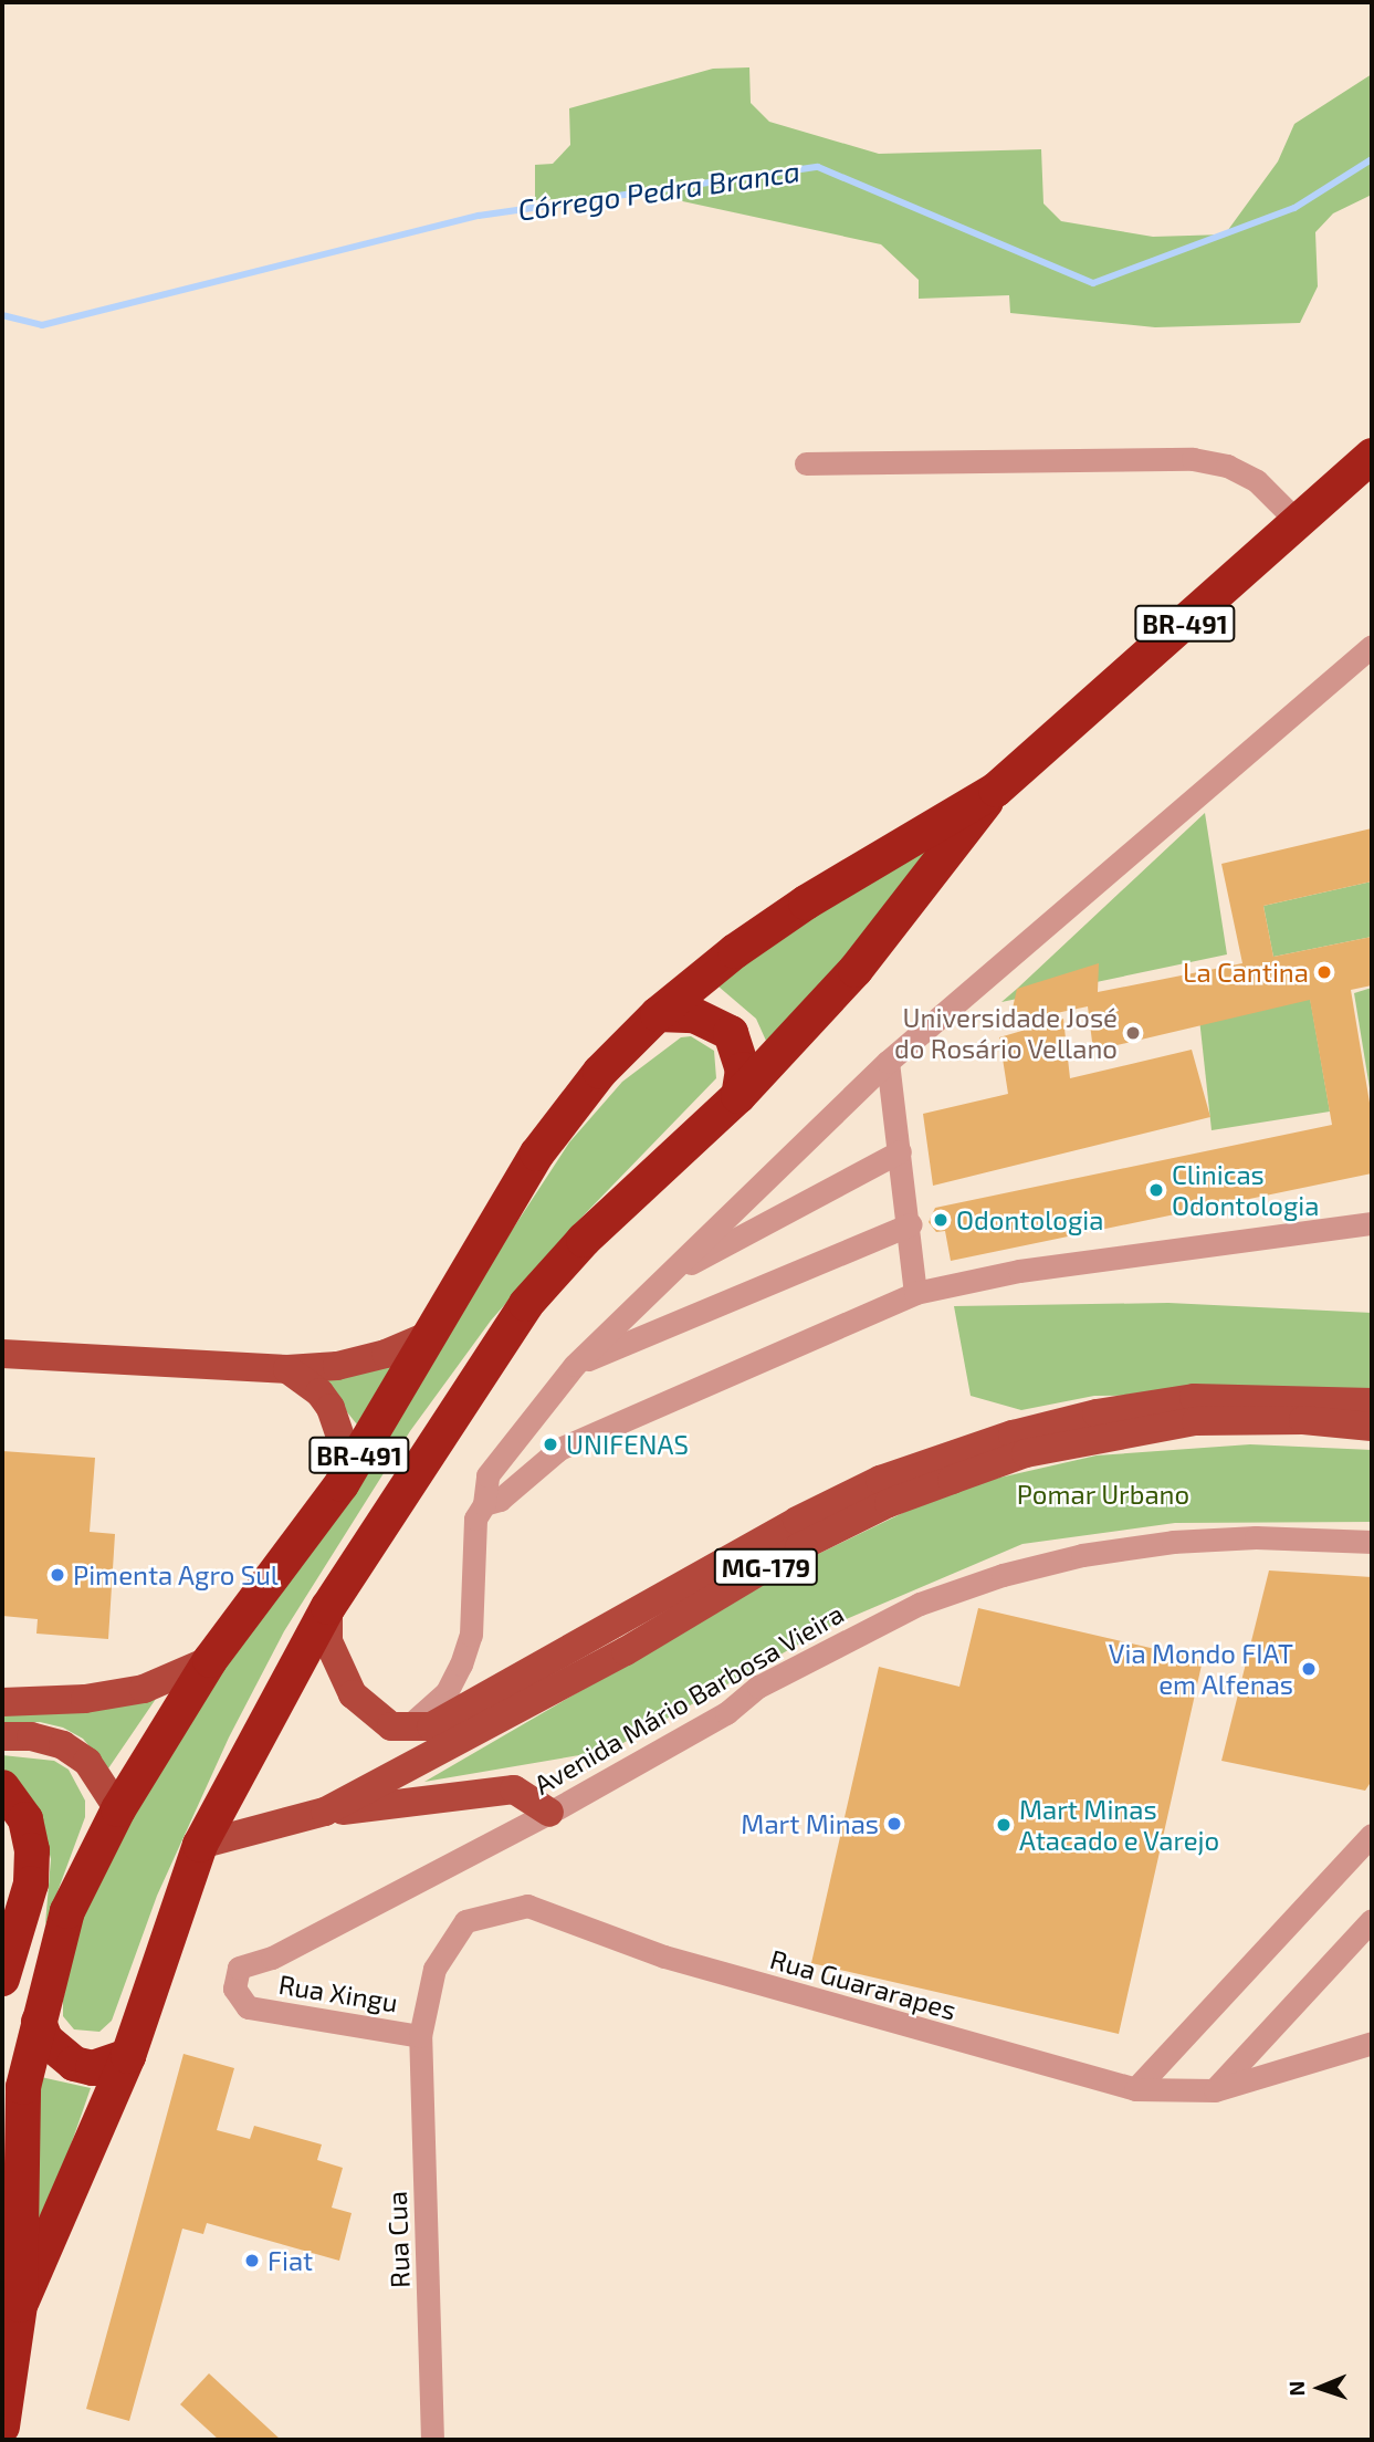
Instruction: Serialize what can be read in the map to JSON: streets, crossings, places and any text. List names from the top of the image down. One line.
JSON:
{"streets":{"highway":["BR-491"],"main road":["MG-179"],"street":["Avenida Mário Barbosa Vieira","Rua Guararapes","Rua Xingu","Rua Cua"]},"crossings":[["BR-491","MG-179"],["Avenida Mário Barbosa Vieira","Rua Xingu"],["Rua Guararapes","Rua Xingu"],["Rua Guararapes","Rua Cua"],["Rua Xingu","Rua Cua"]],"water":["Córrego Pedra Branca"],"parks":["Pomar Urbano"],"places":["La Cantina","Universidade José do Rosário Vellano","Clinicas Odontologia","Odontologia","UNIFENAS","Pimenta Agro Sul","Via Mondo FIAT em Alfenas","Mart Minas","Mart Minas Atacado e Varejo","Fiat"],"north":"left"}
